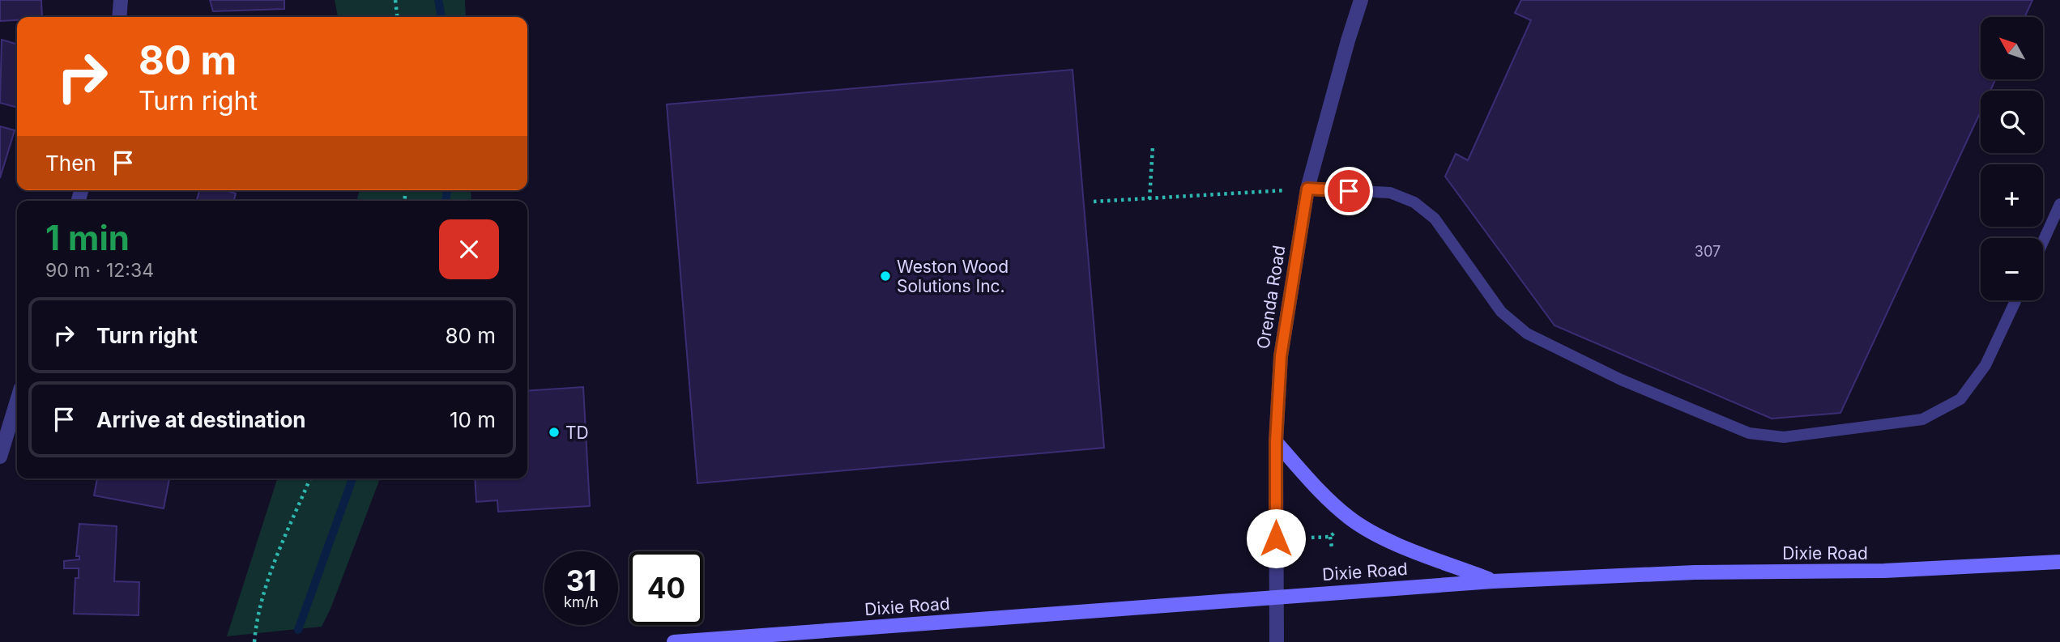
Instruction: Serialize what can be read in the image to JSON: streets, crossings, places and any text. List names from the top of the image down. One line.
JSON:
{"streets":{"main road":["Dixie Road"],"street":["Orenda Road"]},"crossings":[["Orenda Road","Dixie Road"]],"places":["Weston Wood Solutions Inc.","TD"],"house_numbers":["307"],"north":"top left","page":{"map_buttons":["+","−"],"turn":["80 m","Turn right"],"then":"Then","heading":["1 min","90 m · 12:34"],"list":[{"name":"Turn right","value":"80 m"},{"name":"Arrive at destination","value":"10 m"}],"speed":"31 km/h","limit":"40"}}
